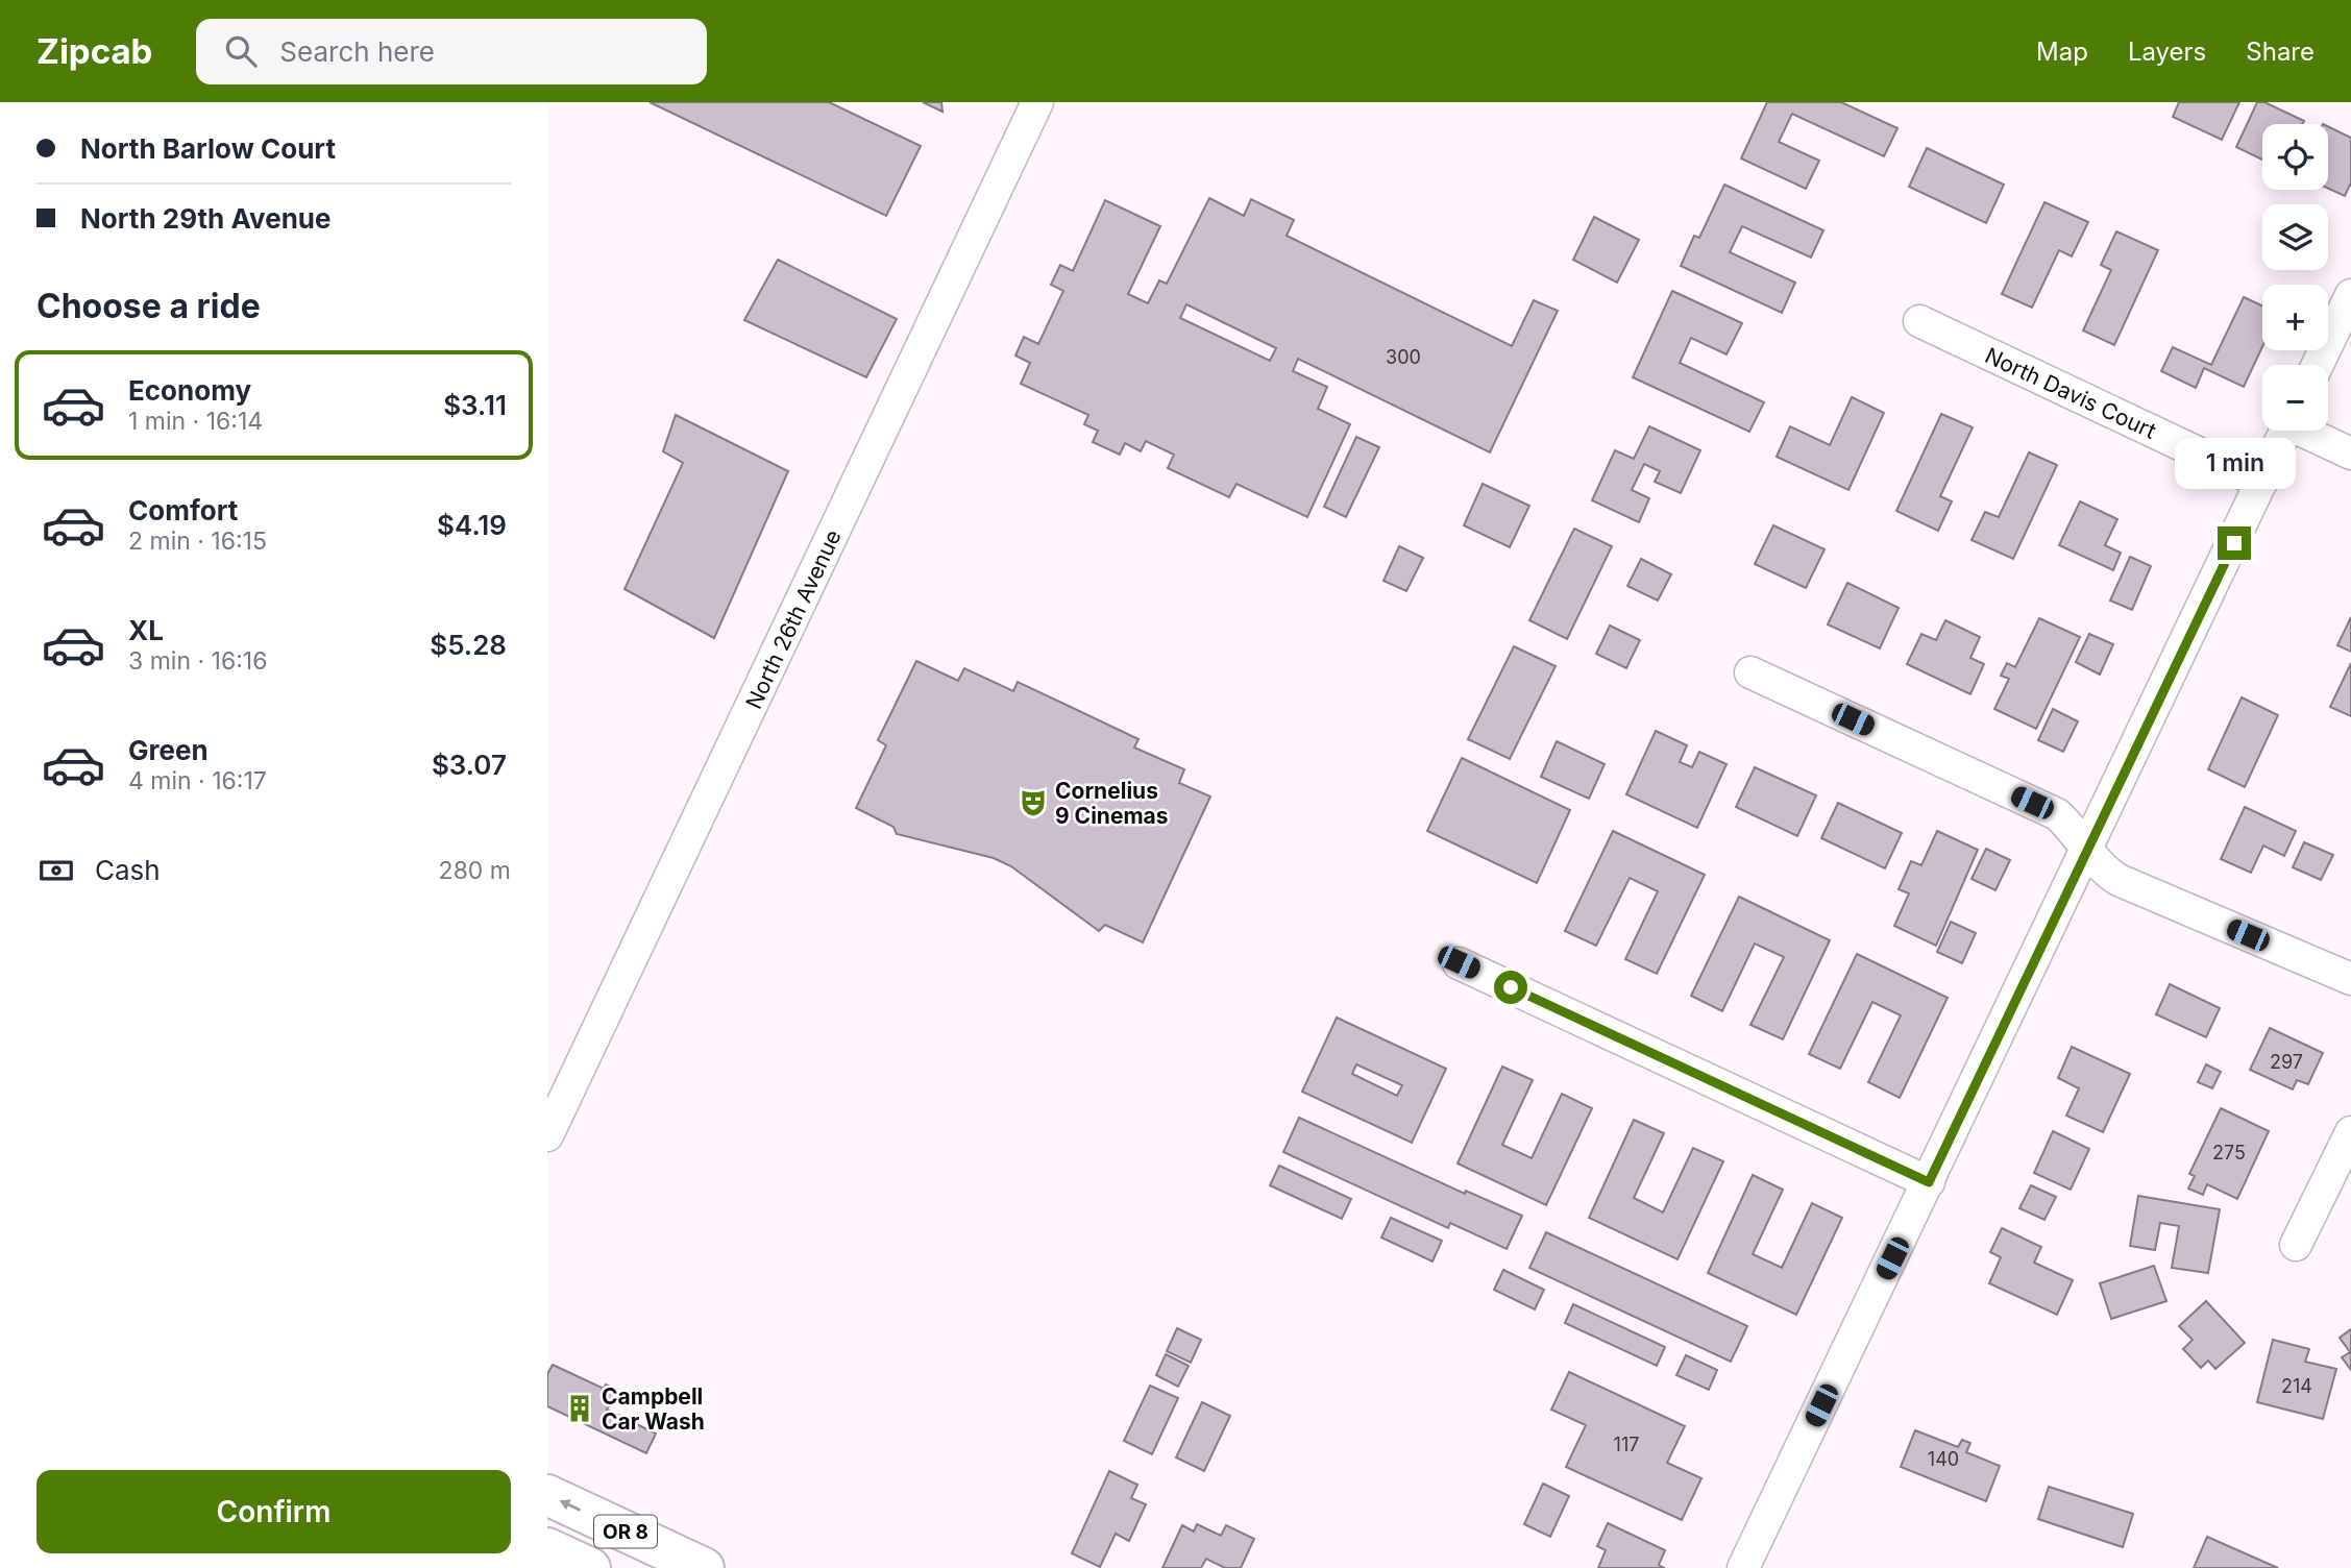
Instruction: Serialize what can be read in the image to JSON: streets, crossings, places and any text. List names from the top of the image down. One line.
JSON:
{"streets":{"highway":["OR 8"],"street":["North Davis Court","North 26th Avenue"]},"places":{"theatre":["Cornelius 9 Cinemas"],"building":["Campbell Car Wash"]},"house_numbers":["300","297","275","214","117","140"],"page":{"header":"Zipcab","search":"Search here","nav":["Map","Layers","Share"],"banner":["North Barlow Court","North 29th Avenue"],"map_buttons":["+","−"],"heading":"Choose a ride","list":[{"name":"Economy","note":"1 min · 16:14","value":"$3.11"},{"name":"Comfort","note":"2 min · 16:15","value":"$4.19"},{"name":"XL","note":"3 min · 16:16","value":"$5.28"},{"name":"Green","note":"4 min · 16:17","value":"$3.07"}],"bubble":"1 min","pay":["Cash","280 m"],"buttons":"Confirm"}}
